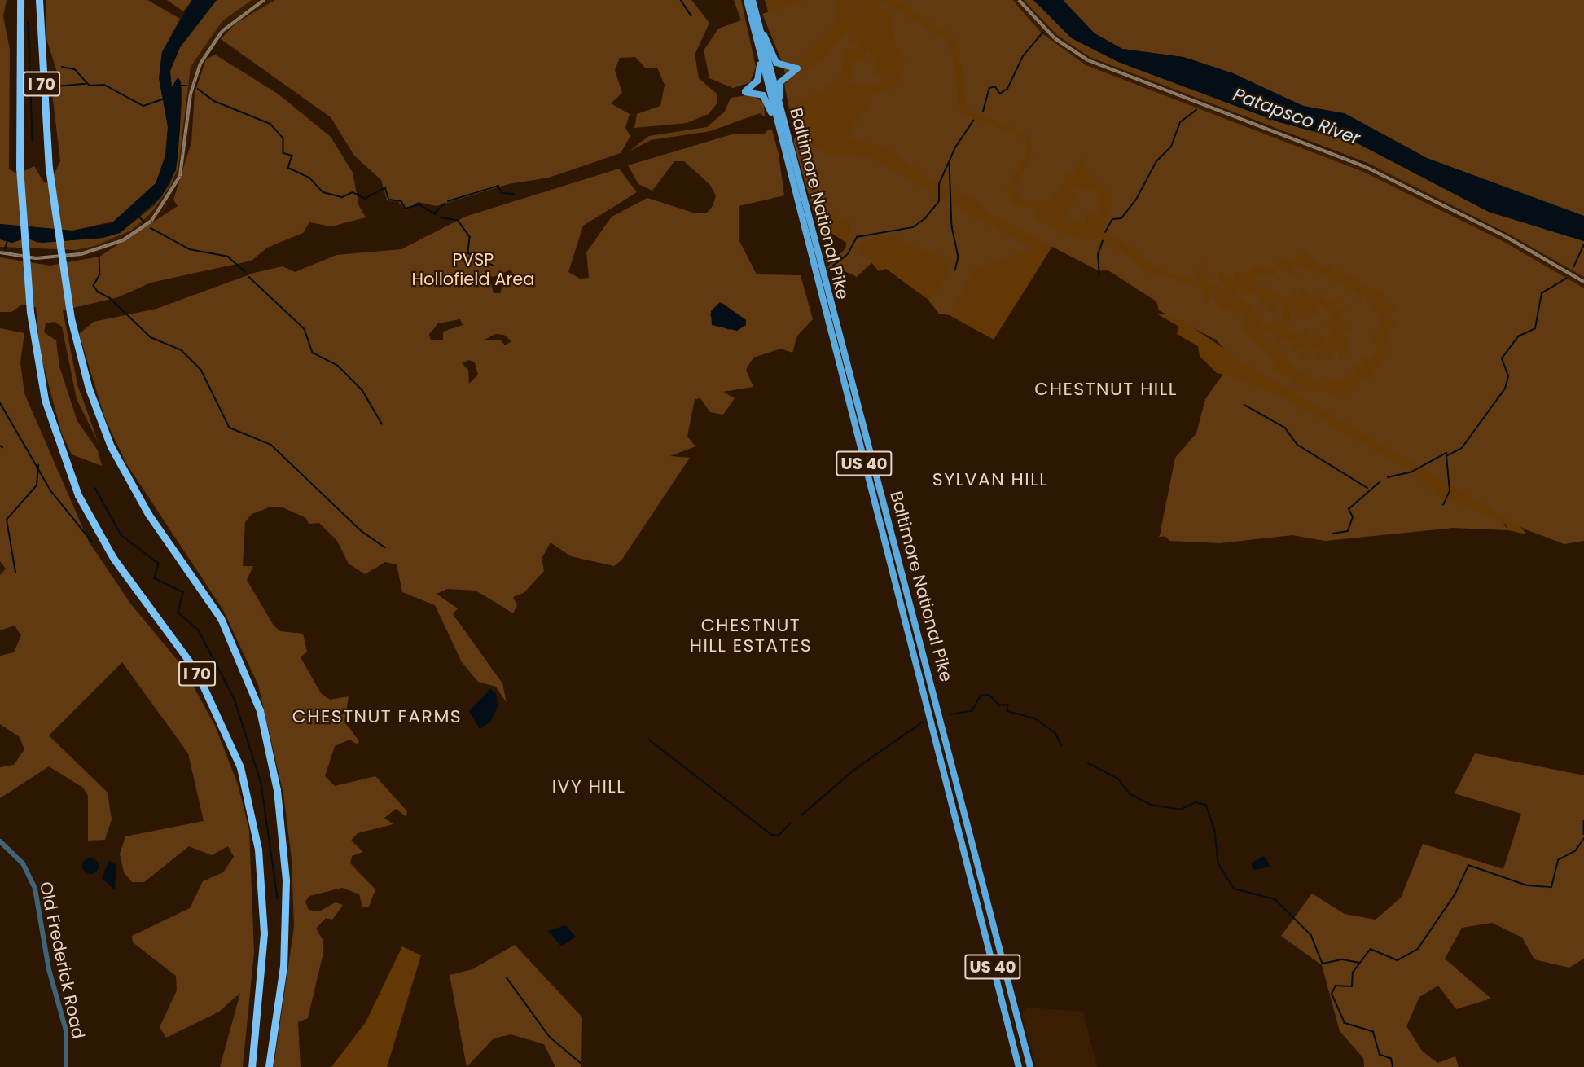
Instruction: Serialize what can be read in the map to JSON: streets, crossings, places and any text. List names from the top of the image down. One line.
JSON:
{"streets":{"highway":["I 70"],"main road":["Baltimore National Pike","US 40"],"street":["Old Frederick Road"]},"districts":["CHESTNUT HILL","SYLVAN HILL","CHESTNUT HILL ESTATES","CHESTNUT FARMS","IVY HILL"],"water":["Patapsco River"],"parks":["PVSP Hollofield Area"]}
